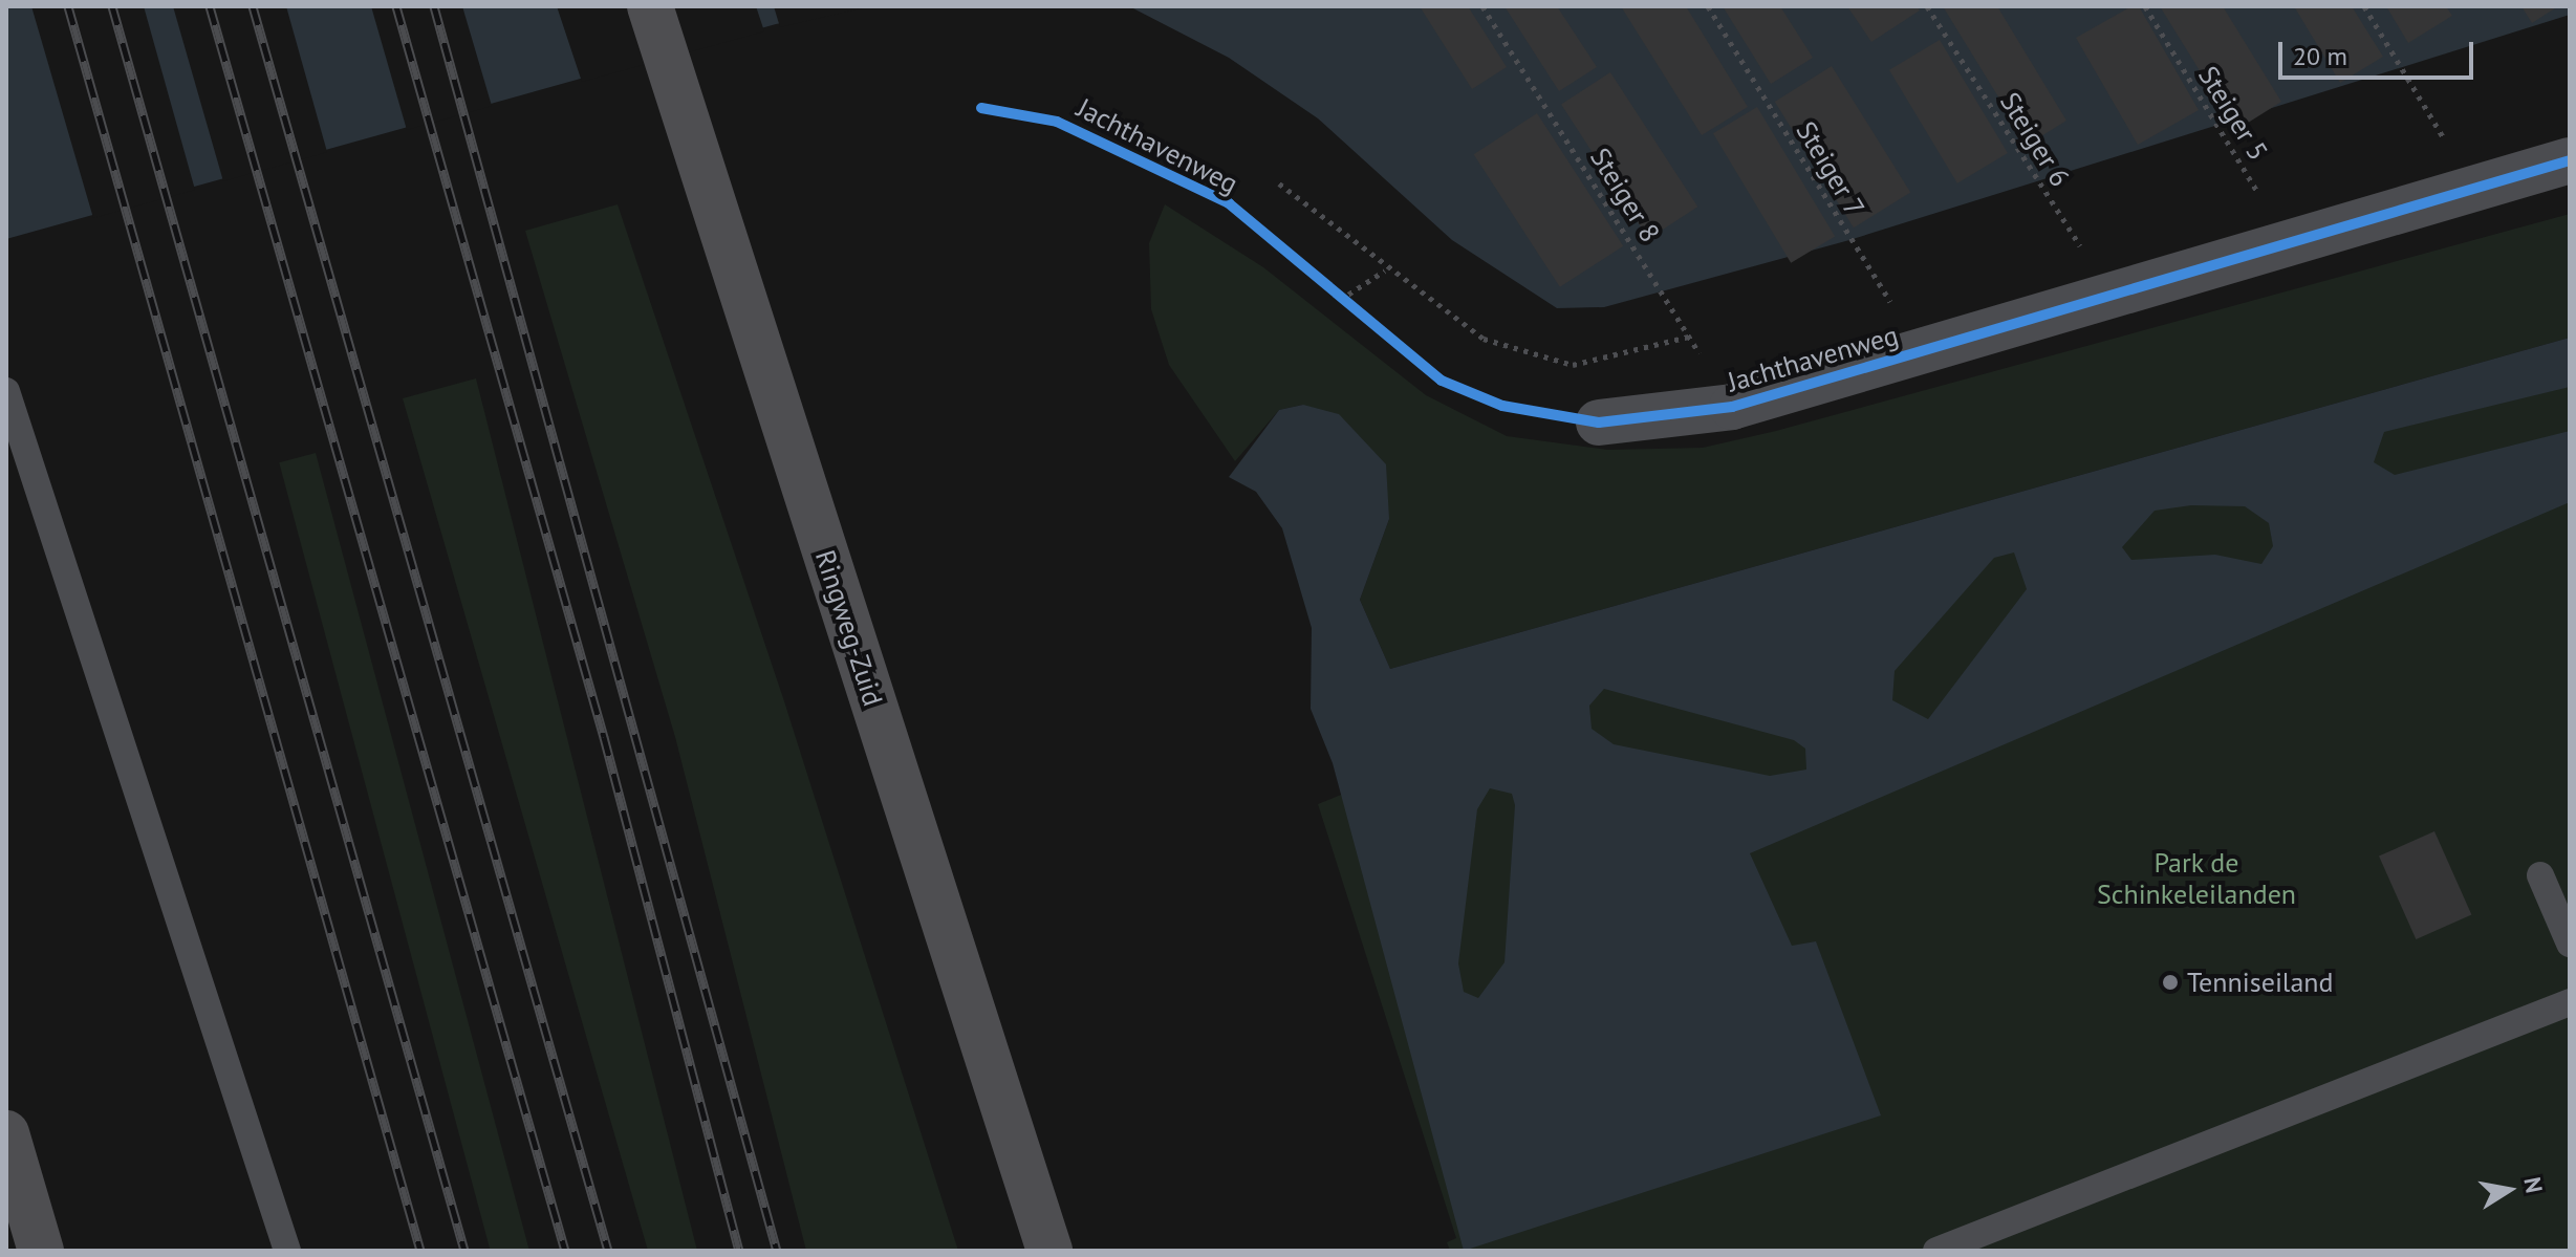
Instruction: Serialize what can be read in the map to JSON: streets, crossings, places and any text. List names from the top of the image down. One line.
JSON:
{"streets":{"highway":["Ringweg-Zuid"],"street":["Jachthavenweg"],"path":["Steiger 5","Steiger 6","Steiger 7","Steiger 8"]},"crossings":[["Steiger 5","Jachthavenweg"],["Steiger 6","Jachthavenweg"],["Jachthavenweg","Steiger 7"],["Jachthavenweg","Steiger 8"]],"parks":["Park de Schinkeleilanden"],"places":["Tenniseiland"],"scale_bar":"20 m","north":"right"}
